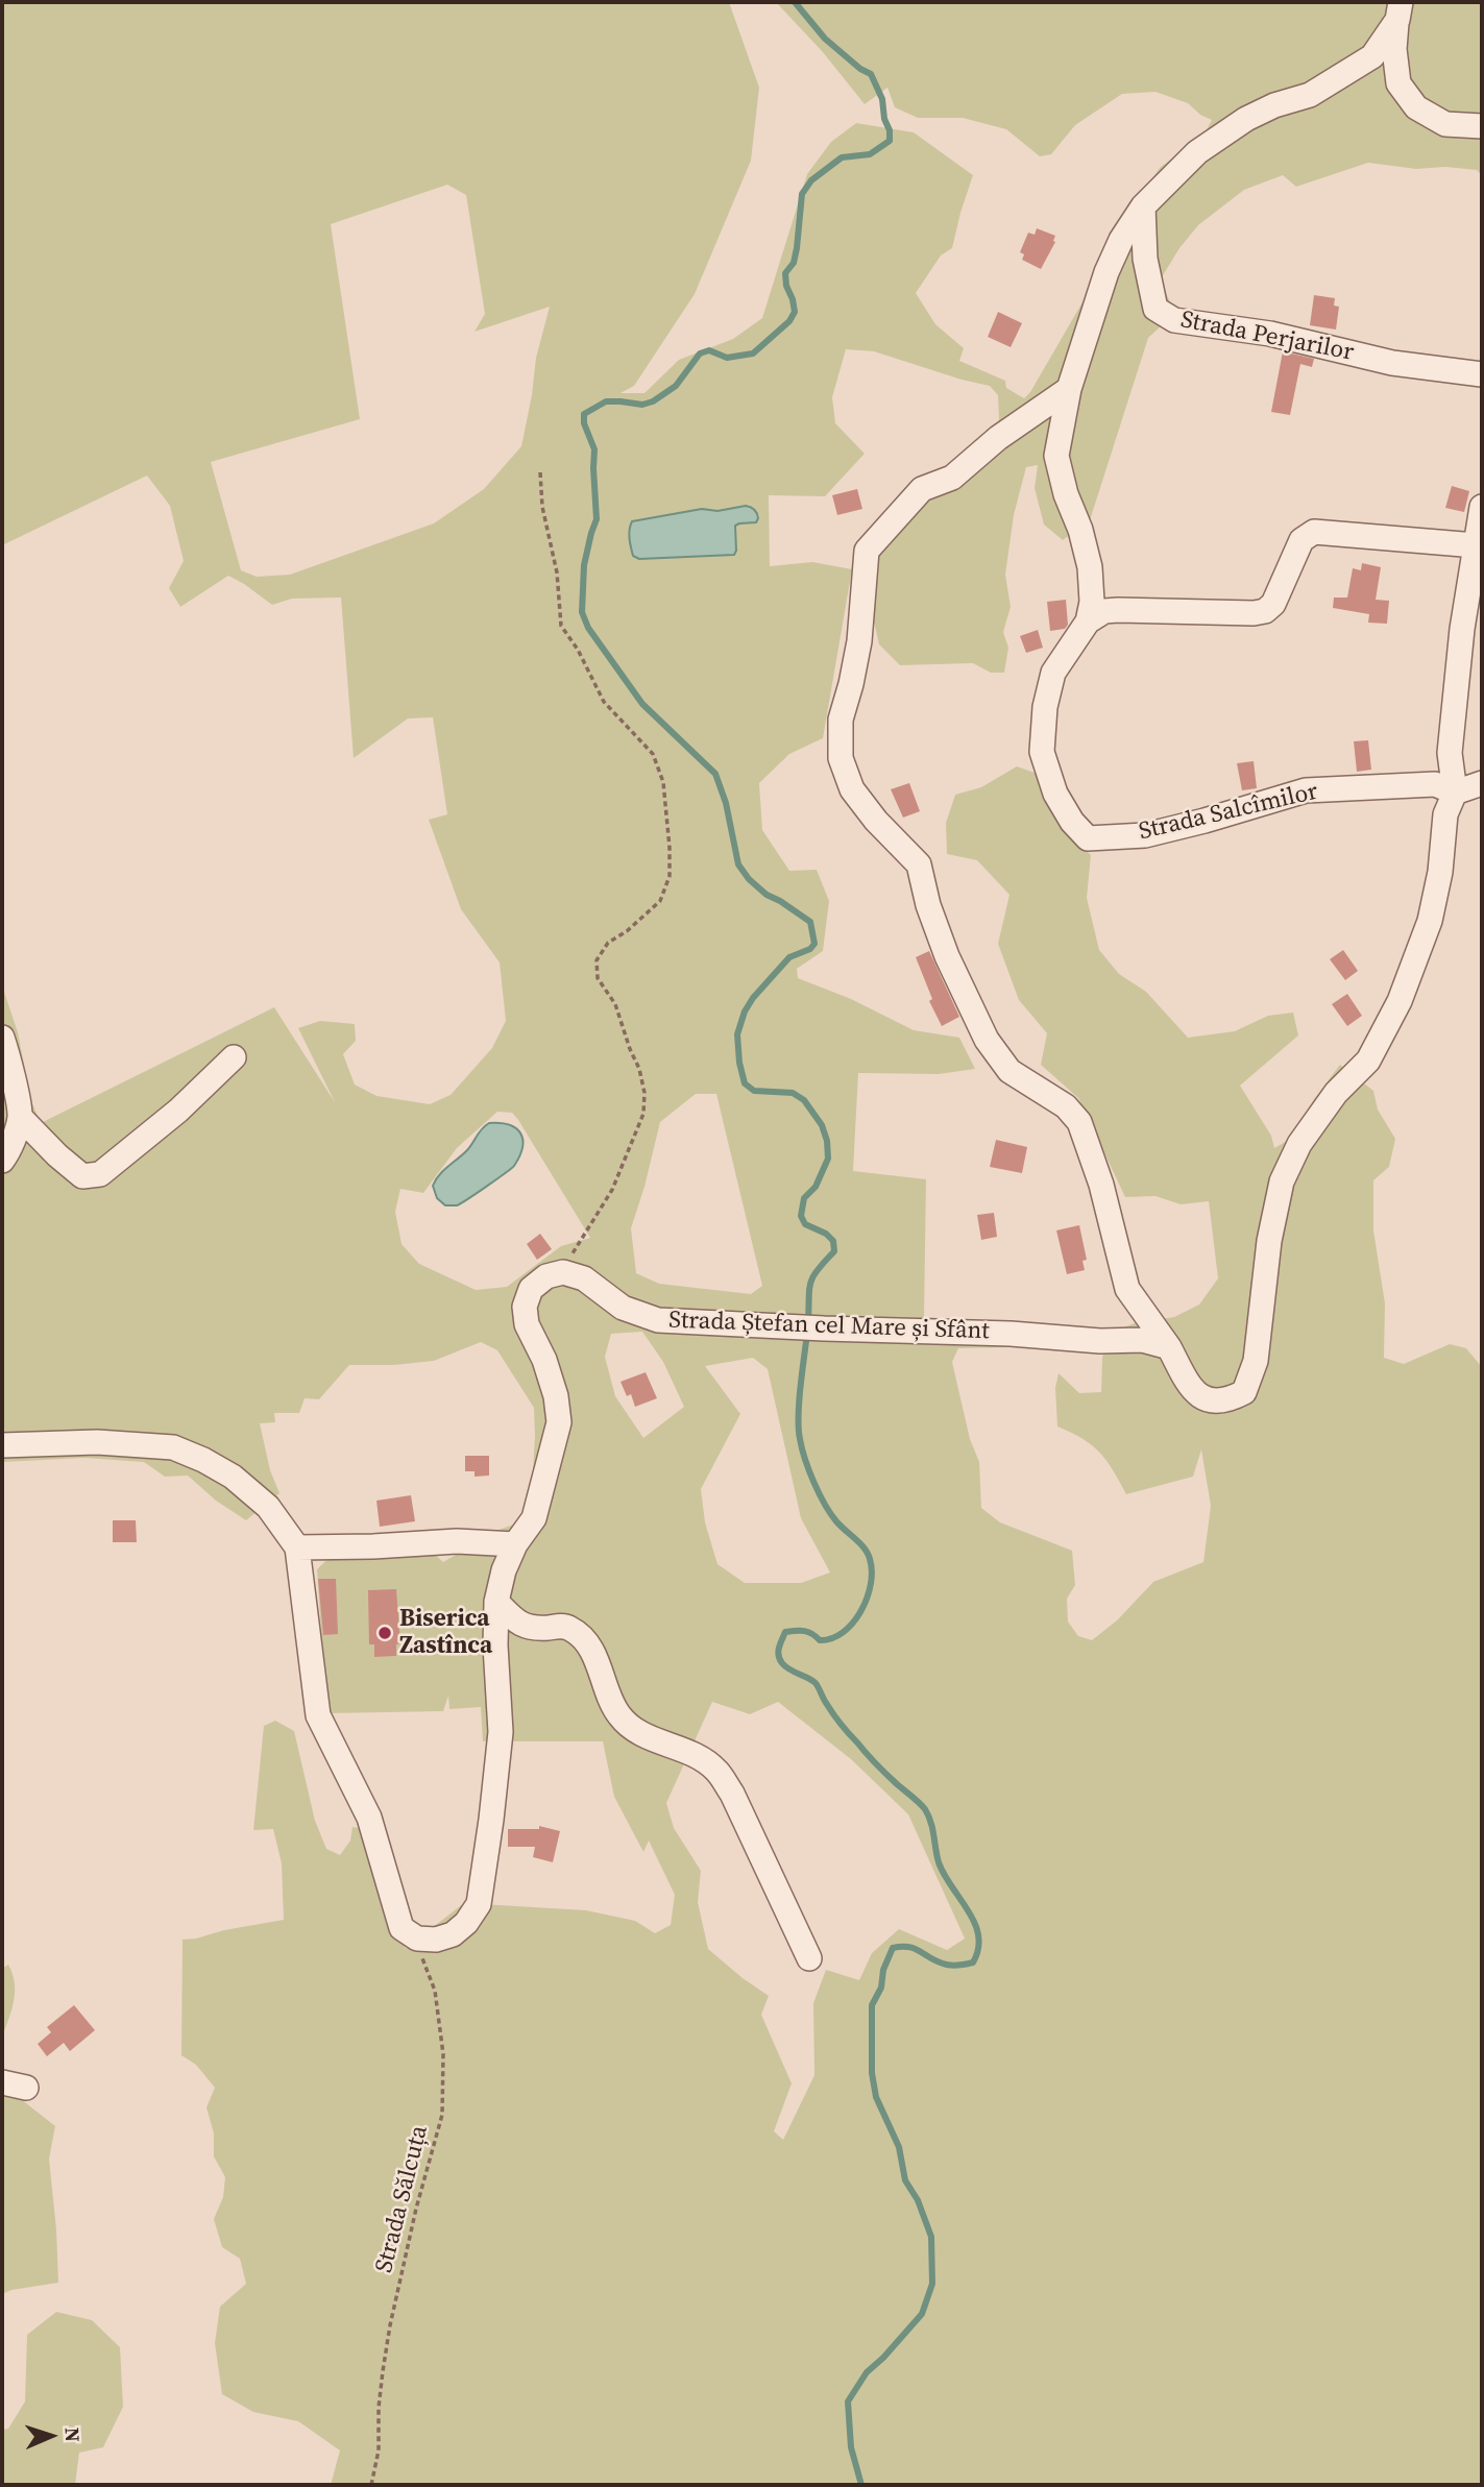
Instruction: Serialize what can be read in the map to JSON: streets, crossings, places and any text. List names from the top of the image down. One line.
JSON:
{"streets":{"street":["Strada Perjarilor","Strada Salcîmilor","Strada Ștefan cel Mare și Sfânt"],"path":["Strada Sălcuța"]},"places":["Biserica Zastînca"],"north":"right"}
